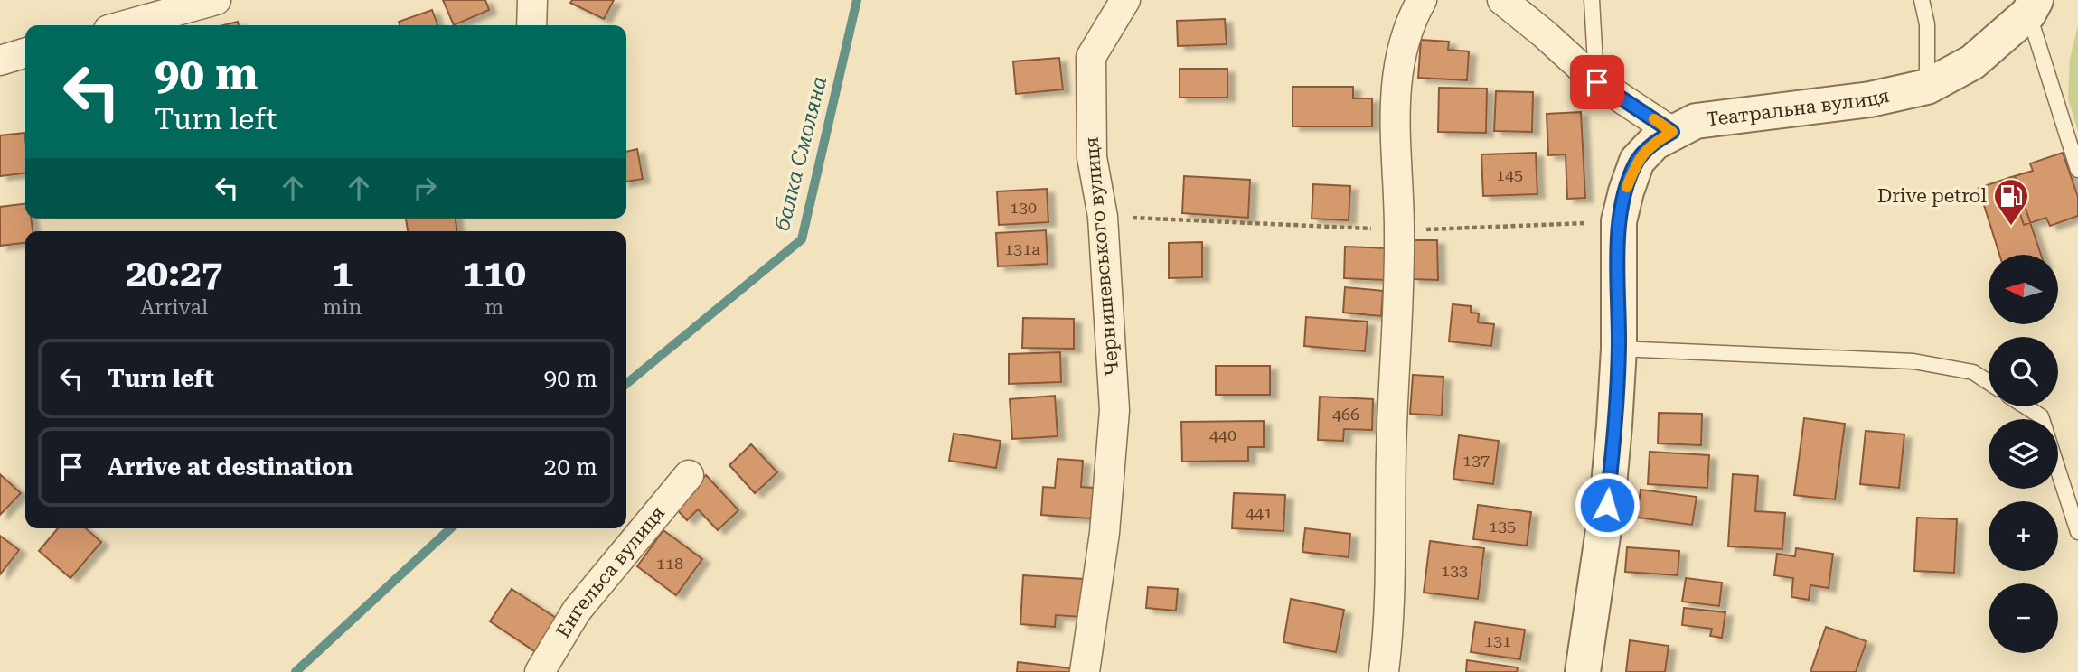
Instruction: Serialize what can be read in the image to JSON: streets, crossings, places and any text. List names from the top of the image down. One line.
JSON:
{"streets":{"street":["Театральна вулиця","Чернишевського вулиця","Енгельса вулиця"]},"water":["балка Смоляна"],"places":{"fuel station":["Drive petrol"]},"house_numbers":["145","130","131а","466","440","137","441","135","118","133","131"],"north":"left","page":{"turn":["90 m","Turn left"],"eta":["20:27","Arrival","1","min","110","m"],"map_buttons":["+","−"],"list":[{"name":"Turn left","value":"90 m"},{"name":"Arrive at destination","value":"20 m"}]}}
